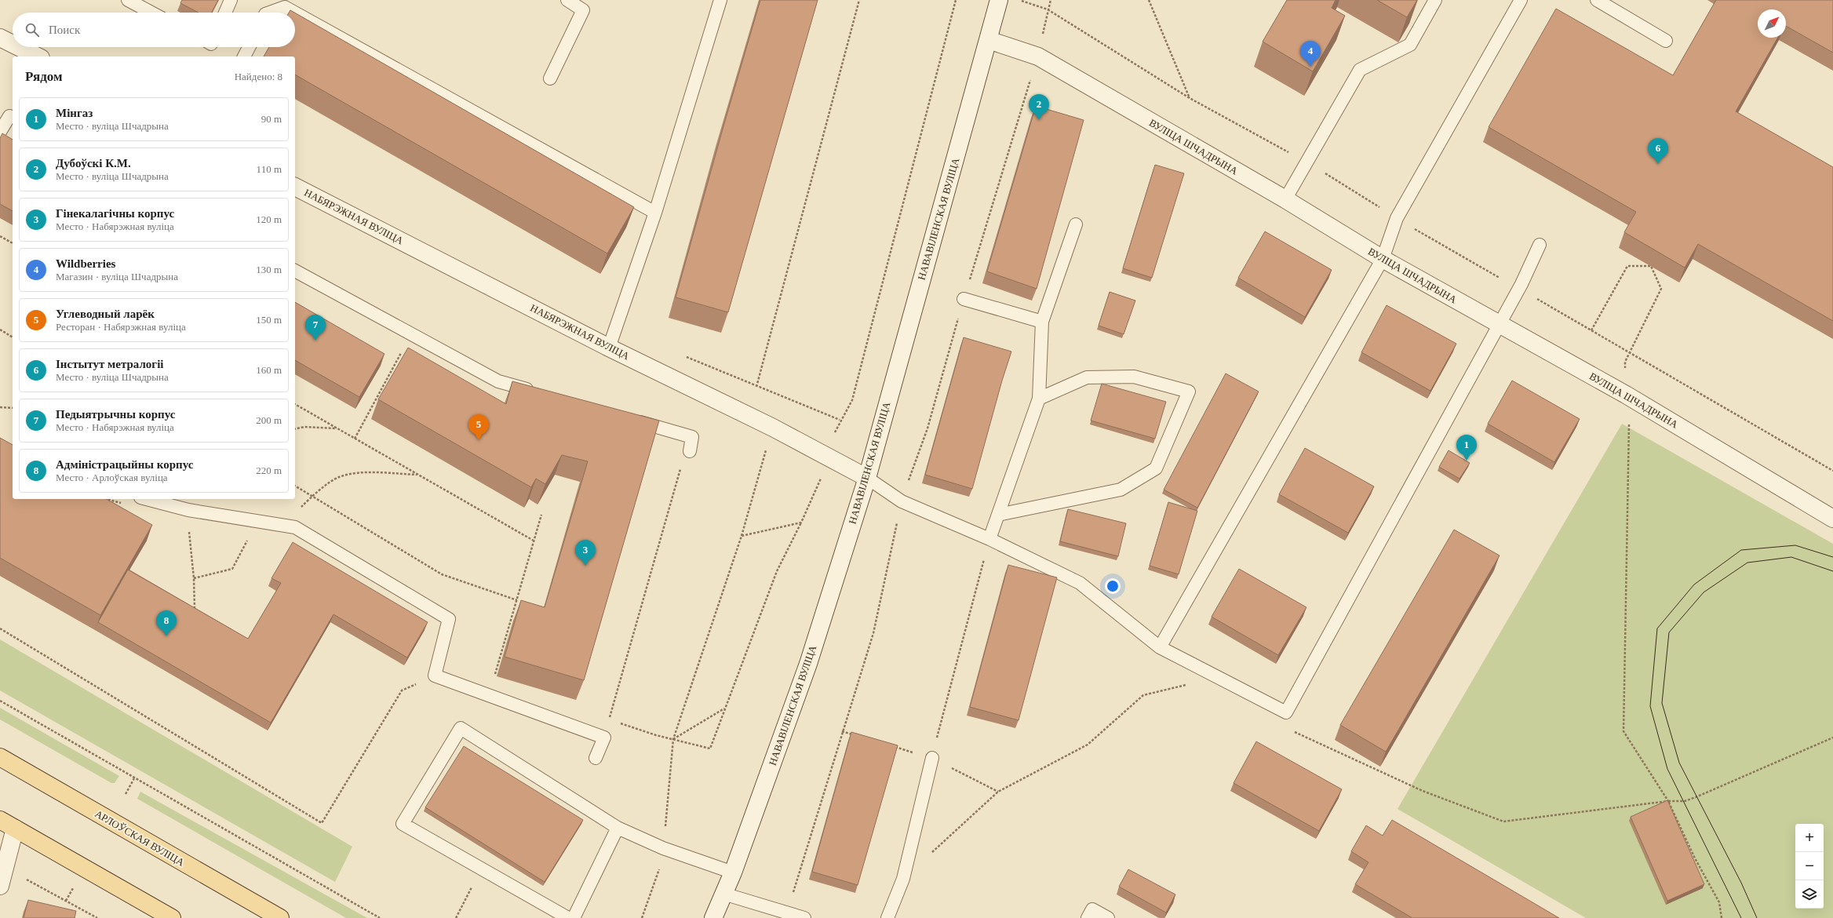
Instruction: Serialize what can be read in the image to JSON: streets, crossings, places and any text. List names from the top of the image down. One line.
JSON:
{"streets":{"main road":["АРЛОЎСКАЯ ВУЛІЦА"],"street":["ВУЛІЦА ШЧАДРЫНА","НАБЯРЭЖНАЯ ВУЛІЦА","НАВАВІЛЕНСКАЯ ВУЛІЦА"]},"crossings":[["ВУЛІЦА ШЧАДРЫНА","НАВАВІЛЕНСКАЯ ВУЛІЦА"],["НАБЯРЭЖНАЯ ВУЛІЦА","НАВАВІЛЕНСКАЯ ВУЛІЦА"]],"north":"top right","page":{"search":"Поиск","pins":["4","2","6","7","5","1","3","8"],"heading":["Рядом","Найдено: 8"],"list":[{"mark":"1","name":"Мінгаз","note":"Место · вуліца Шчадрына","value":"90 m"},{"mark":"2","name":"Дубоўскі К.М.","note":"Место · вуліца Шчадрына","value":"110 m"},{"mark":"3","name":"Гінекалагічны корпус","note":"Место · Набярэжная вуліца","value":"120 m"},{"mark":"4","name":"Wildberries","note":"Магазин · вуліца Шчадрына","value":"130 m"},{"mark":"5","name":"Углеводный ларёк","note":"Ресторан · Набярэжная вуліца","value":"150 m"},{"mark":"6","name":"Інстытут метралогіі","note":"Место · вуліца Шчадрына","value":"160 m"},{"mark":"7","name":"Педыятрычны корпус","note":"Место · Набярэжная вуліца","value":"200 m"},{"mark":"8","name":"Адміністрацыйны корпус","note":"Место · Арлоўская вуліца","value":"220 m"}],"map_buttons":["+","−"]}}
